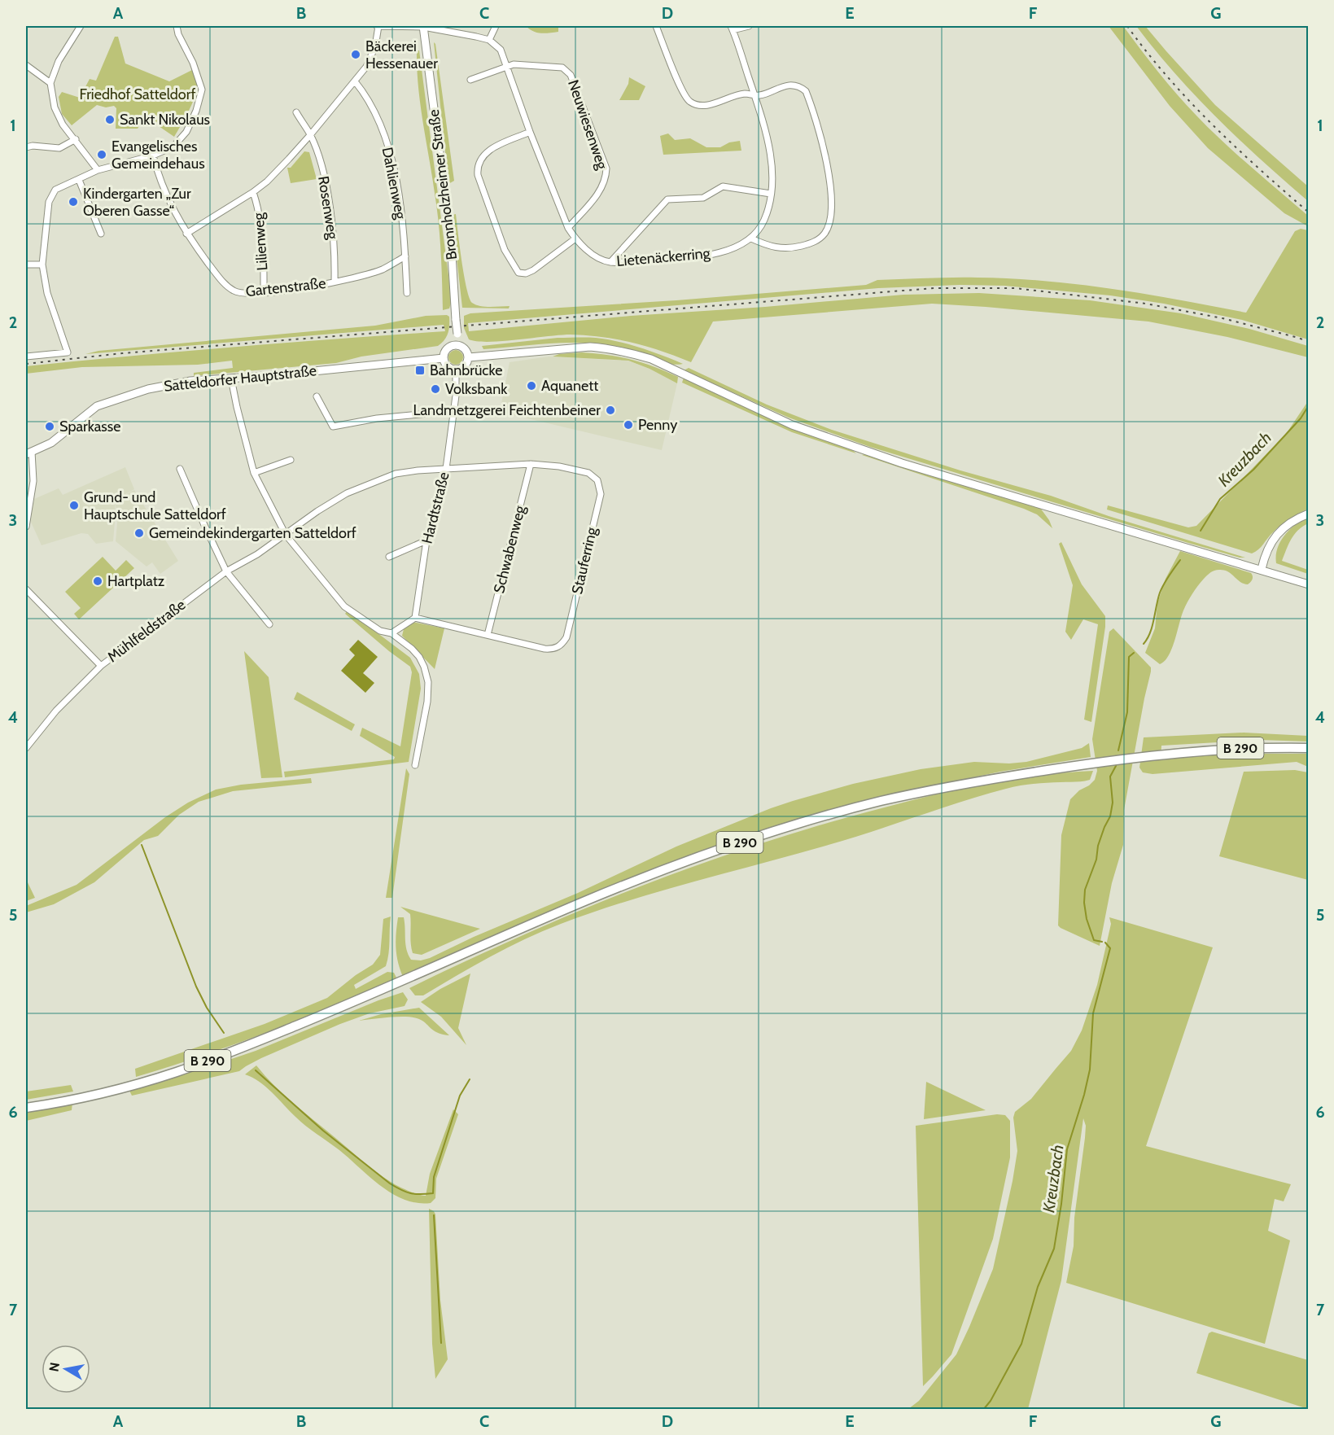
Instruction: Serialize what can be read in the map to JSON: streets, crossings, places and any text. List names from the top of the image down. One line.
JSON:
{"streets":{"main road":["B 290"],"street":["Neuwiesenweg","Dahlienweg","Bronnholzheimer Straße","Rosenweg","Lilienweg","Lietenäckerring","Gartenstraße","Satteldorfer Hauptstraße","Hardtstraße","Schwabenweg","Stauferring","Mühlfeldstraße"]},"crossings":[["Neuwiesenweg","Lietenäckerring"],["Dahlienweg","Gartenstraße"],["Bronnholzheimer Straße","Satteldorfer Hauptstraße"],["Bronnholzheimer Straße","Hardtstraße"],["Rosenweg","Gartenstraße"],["Lilienweg","Gartenstraße"],["Satteldorfer Hauptstraße","Hardtstraße"],["Hardtstraße","Stauferring"],["Schwabenweg","Stauferring"],["Stauferring","Mühlfeldstraße"]],"water":["Kreuzbach"],"parks":["Friedhof Satteldorf"],"places":{"other":["Bäckerei Hessenauer","Sankt Nikolaus","Evangelisches Gemeindehaus","Kindergarten „Zur Oberen Gasse“","Aquanett","Volksbank","Landmetzgerei Feichtenbeiner","Penny","Sparkasse","Grund- und Hauptschule Satteldorf","Gemeindekindergarten Satteldorf","Hartplatz"],"transit":["Bahnbrücke"]},"north":"left","grid":{"columns":["A","B","C","D","E","F","G"],"rows":["1","2","3","4","5","6","7"]}}
